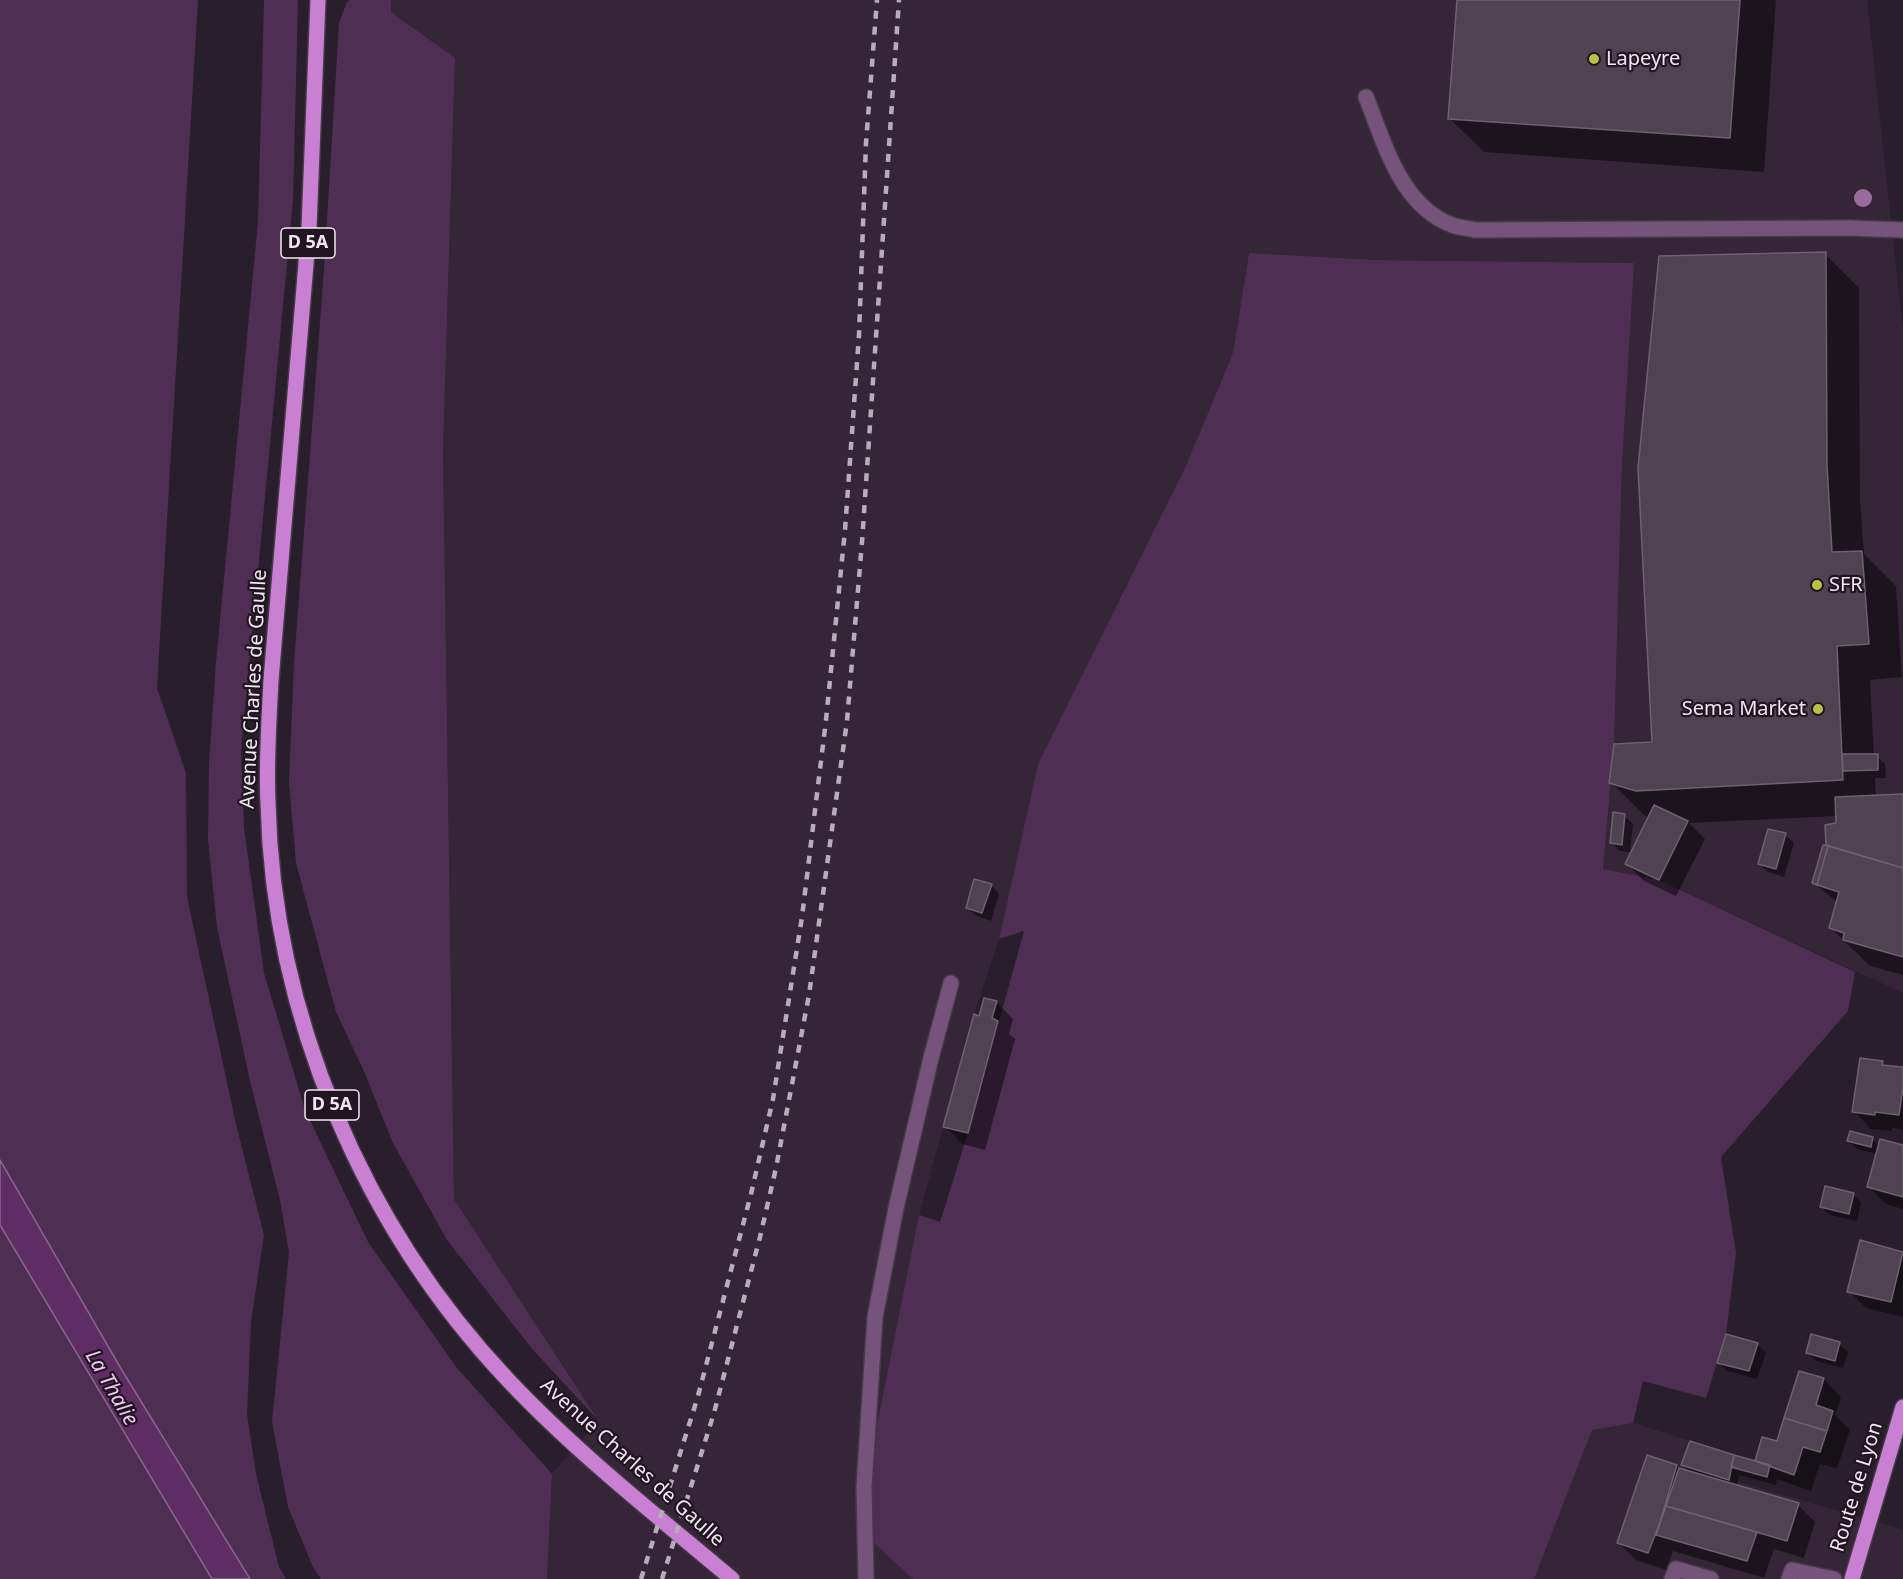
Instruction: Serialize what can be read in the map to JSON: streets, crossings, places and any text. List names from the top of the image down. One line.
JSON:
{"streets":{"main road":["D 5A","Avenue Charles de Gaulle","Route de Lyon"]},"water":["La Thalie"],"places":["Lapeyre","SFR","Sema Market"]}
